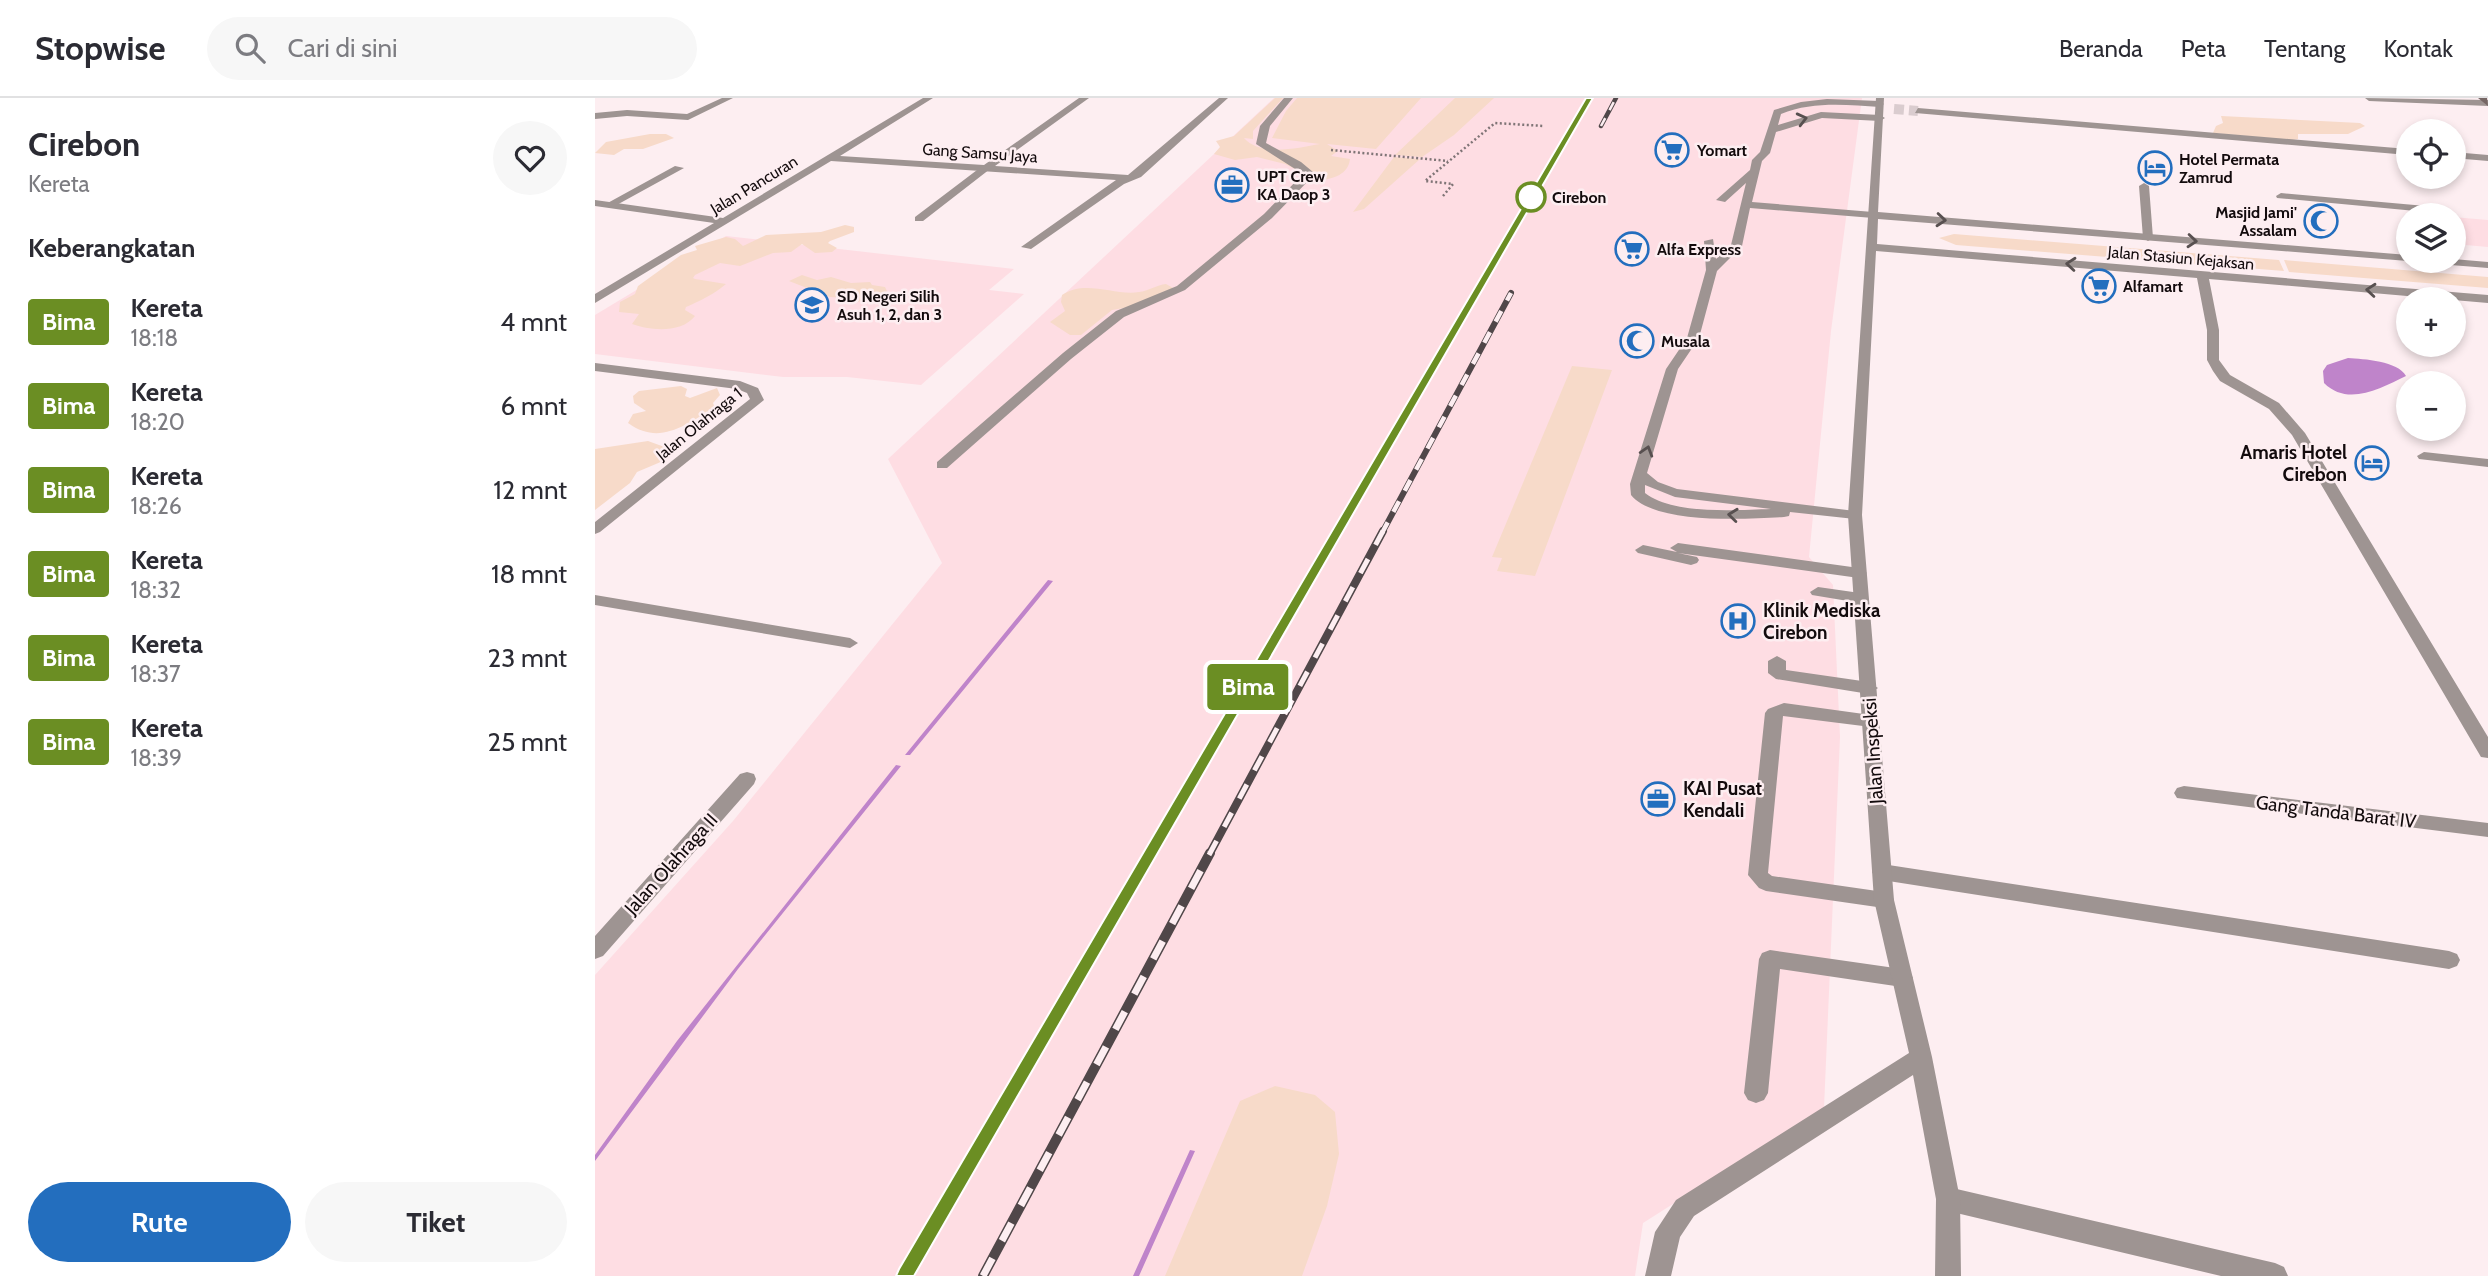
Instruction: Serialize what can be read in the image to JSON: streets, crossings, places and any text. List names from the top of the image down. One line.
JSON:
{"streets":{"street":["Gang Samsu Jaya","Jalan Pancuran","Jalan Stasiun Kejaksan","Jalan Olahraga 1","Jalan Inspeksi","Gang Tanda Barat IV","Jalan Olahraga II"]},"crossings":[["Gang Samsu Jaya","Jalan Pancuran"],["Jalan Stasiun Kejaksan","Jalan Inspeksi"]],"places":{"supermarket":["Yomart","Alfa Express","Alfamart"],"hotel":["Hotel Permata Zamrud","Amaris Hotel Cirebon"],"office":["UPT Crew KA Daop 3","KAI Pusat Kendali"],"other":["Cirebon"],"mosque":["Masjid Jami' Assalam","Musala"],"school or university":["SD Negeri Silih Asuh 1, 2, dan 3"],"hospital":["Klinik Mediska Cirebon"]},"page":{"header":"Stopwise","search":"Cari di sini","nav":["Beranda","Peta","Tentang","Kontak"],"heading":[["Cirebon","Kereta"],"Keberangkatan"],"on_map":"Bima","map_buttons":["+","−"],"list":[{"mark":"Bima","name":"Kereta","note":"18:18","value":"4 mnt"},{"mark":"Bima","name":"Kereta","note":"18:20","value":"6 mnt"},{"mark":"Bima","name":"Kereta","note":"18:26","value":"12 mnt"},{"mark":"Bima","name":"Kereta","note":"18:32","value":"18 mnt"},{"mark":"Bima","name":"Kereta","note":"18:37","value":"23 mnt"},{"mark":"Bima","name":"Kereta","note":"18:39","value":"25 mnt"}],"buttons":["Rute","Tiket"]}}
